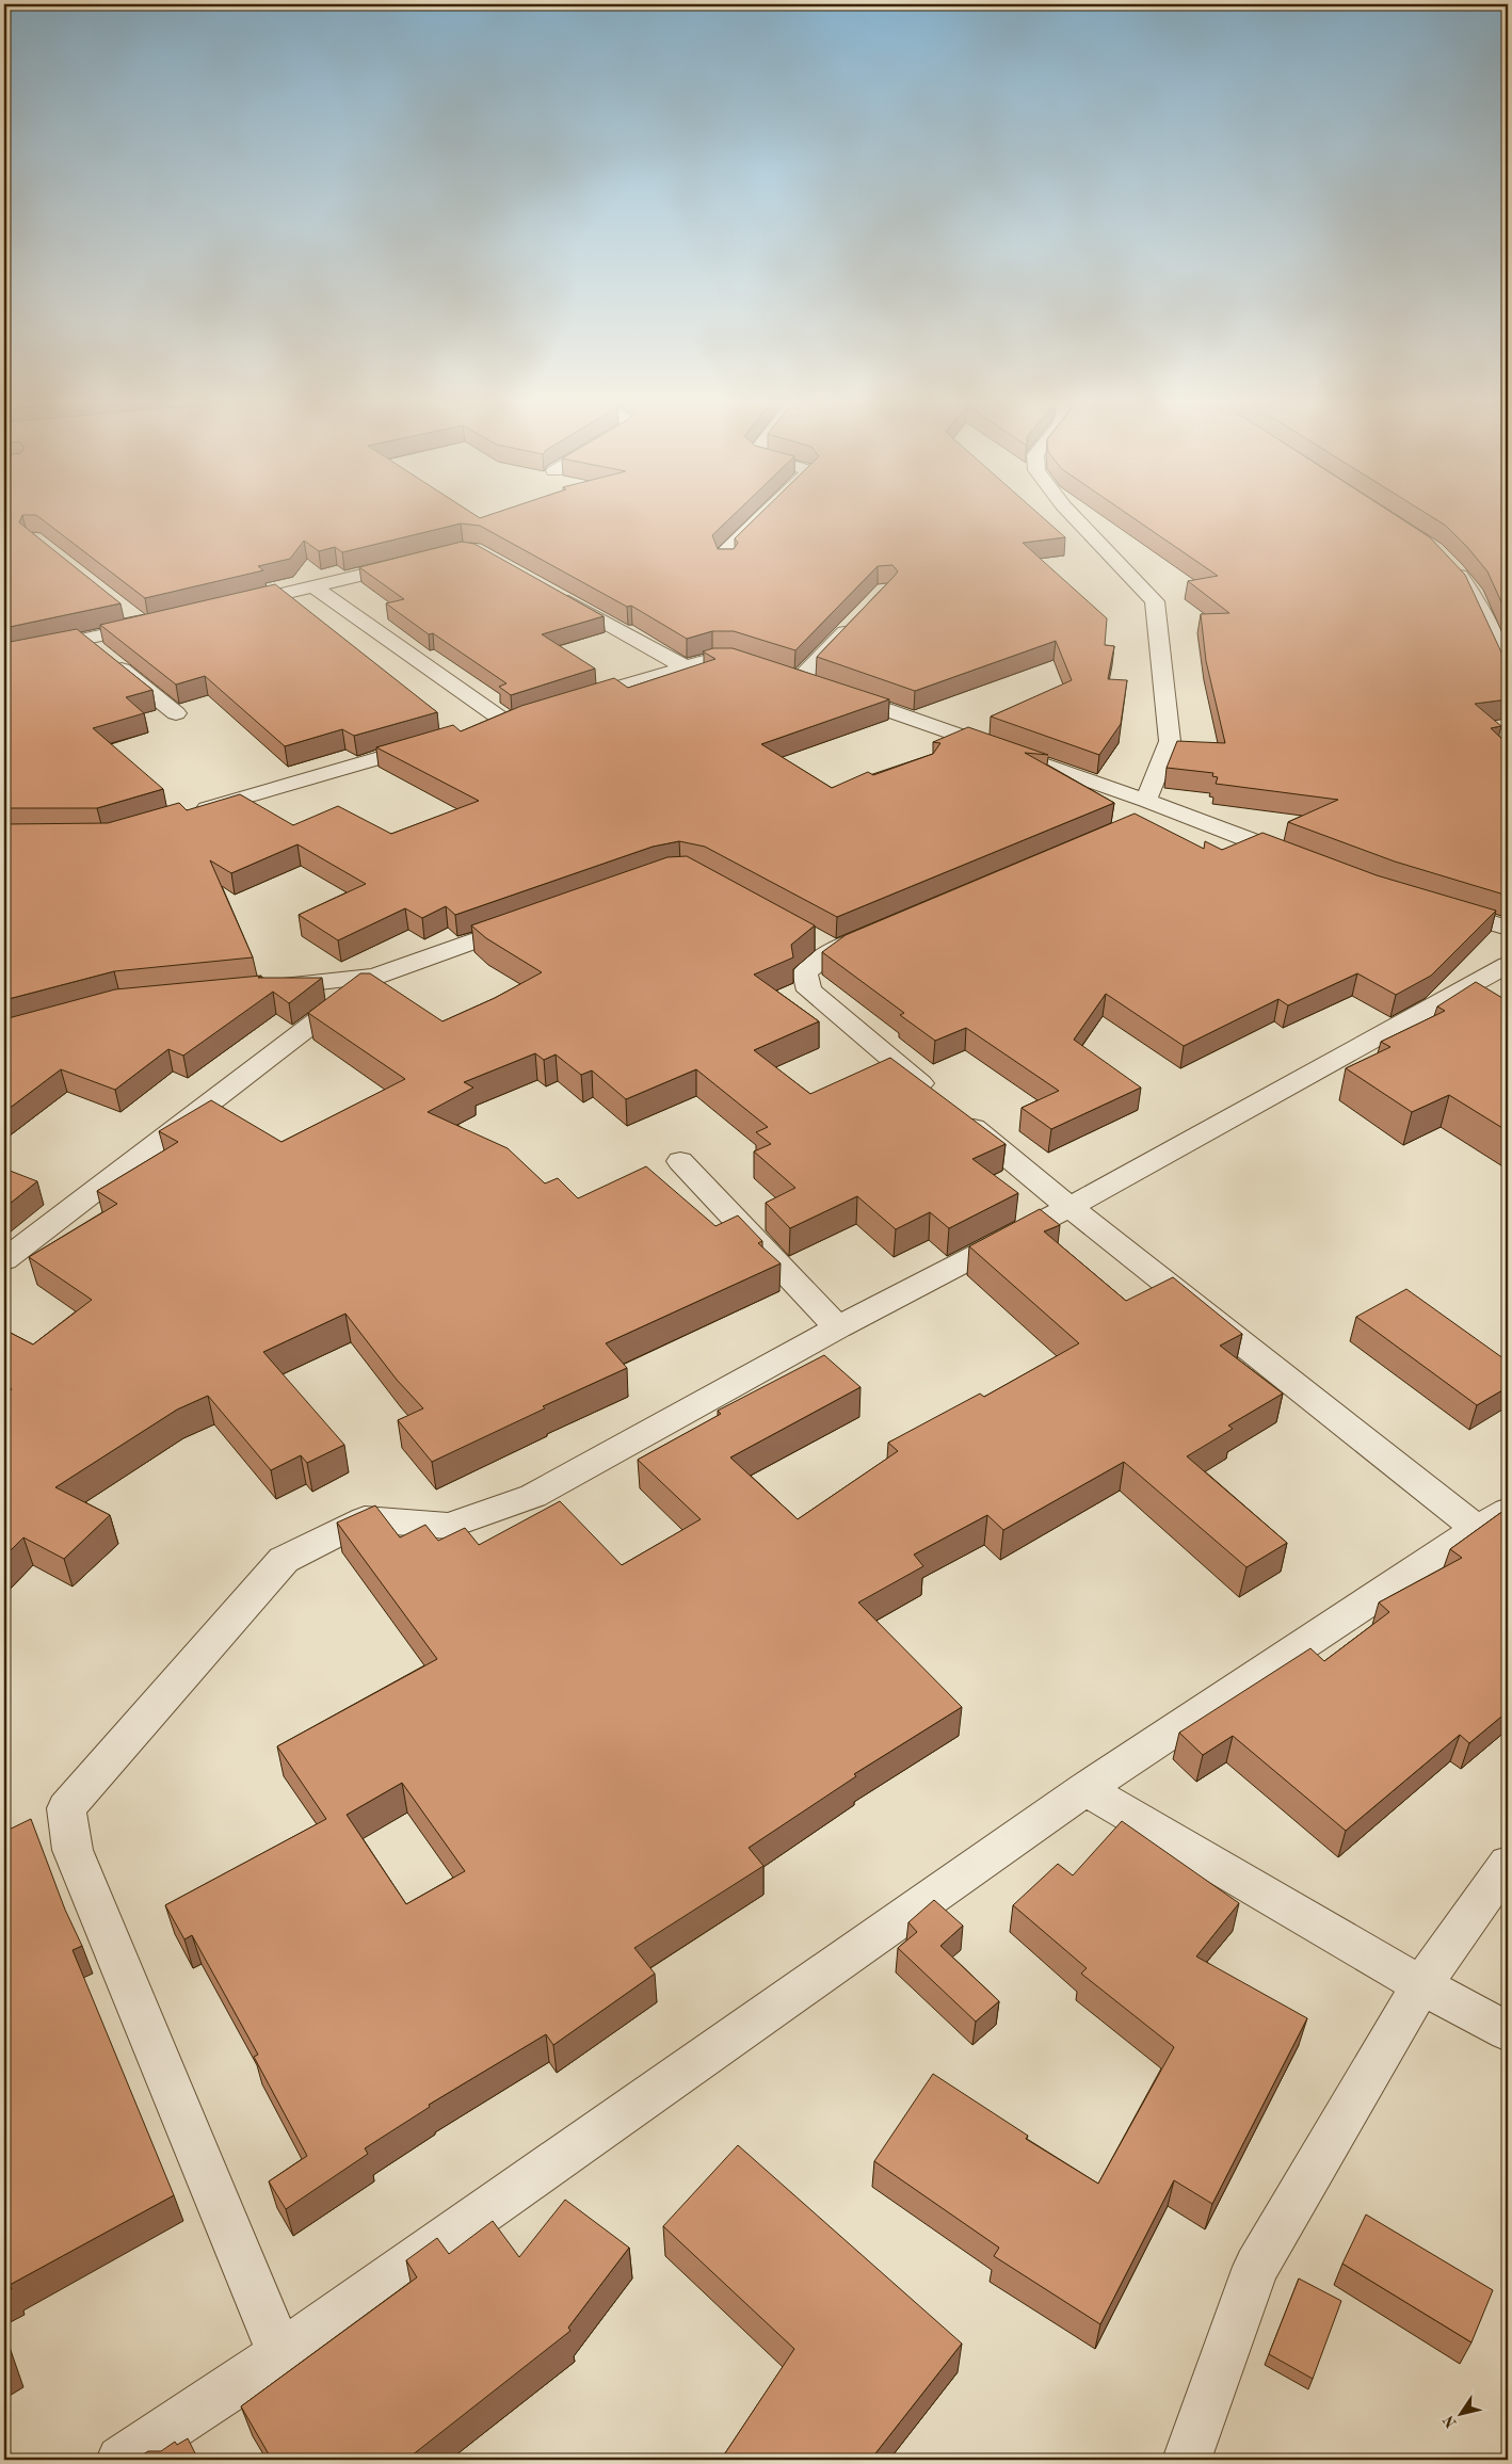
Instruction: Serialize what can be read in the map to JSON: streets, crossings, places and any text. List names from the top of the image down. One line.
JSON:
{"north":"bottom left"}
